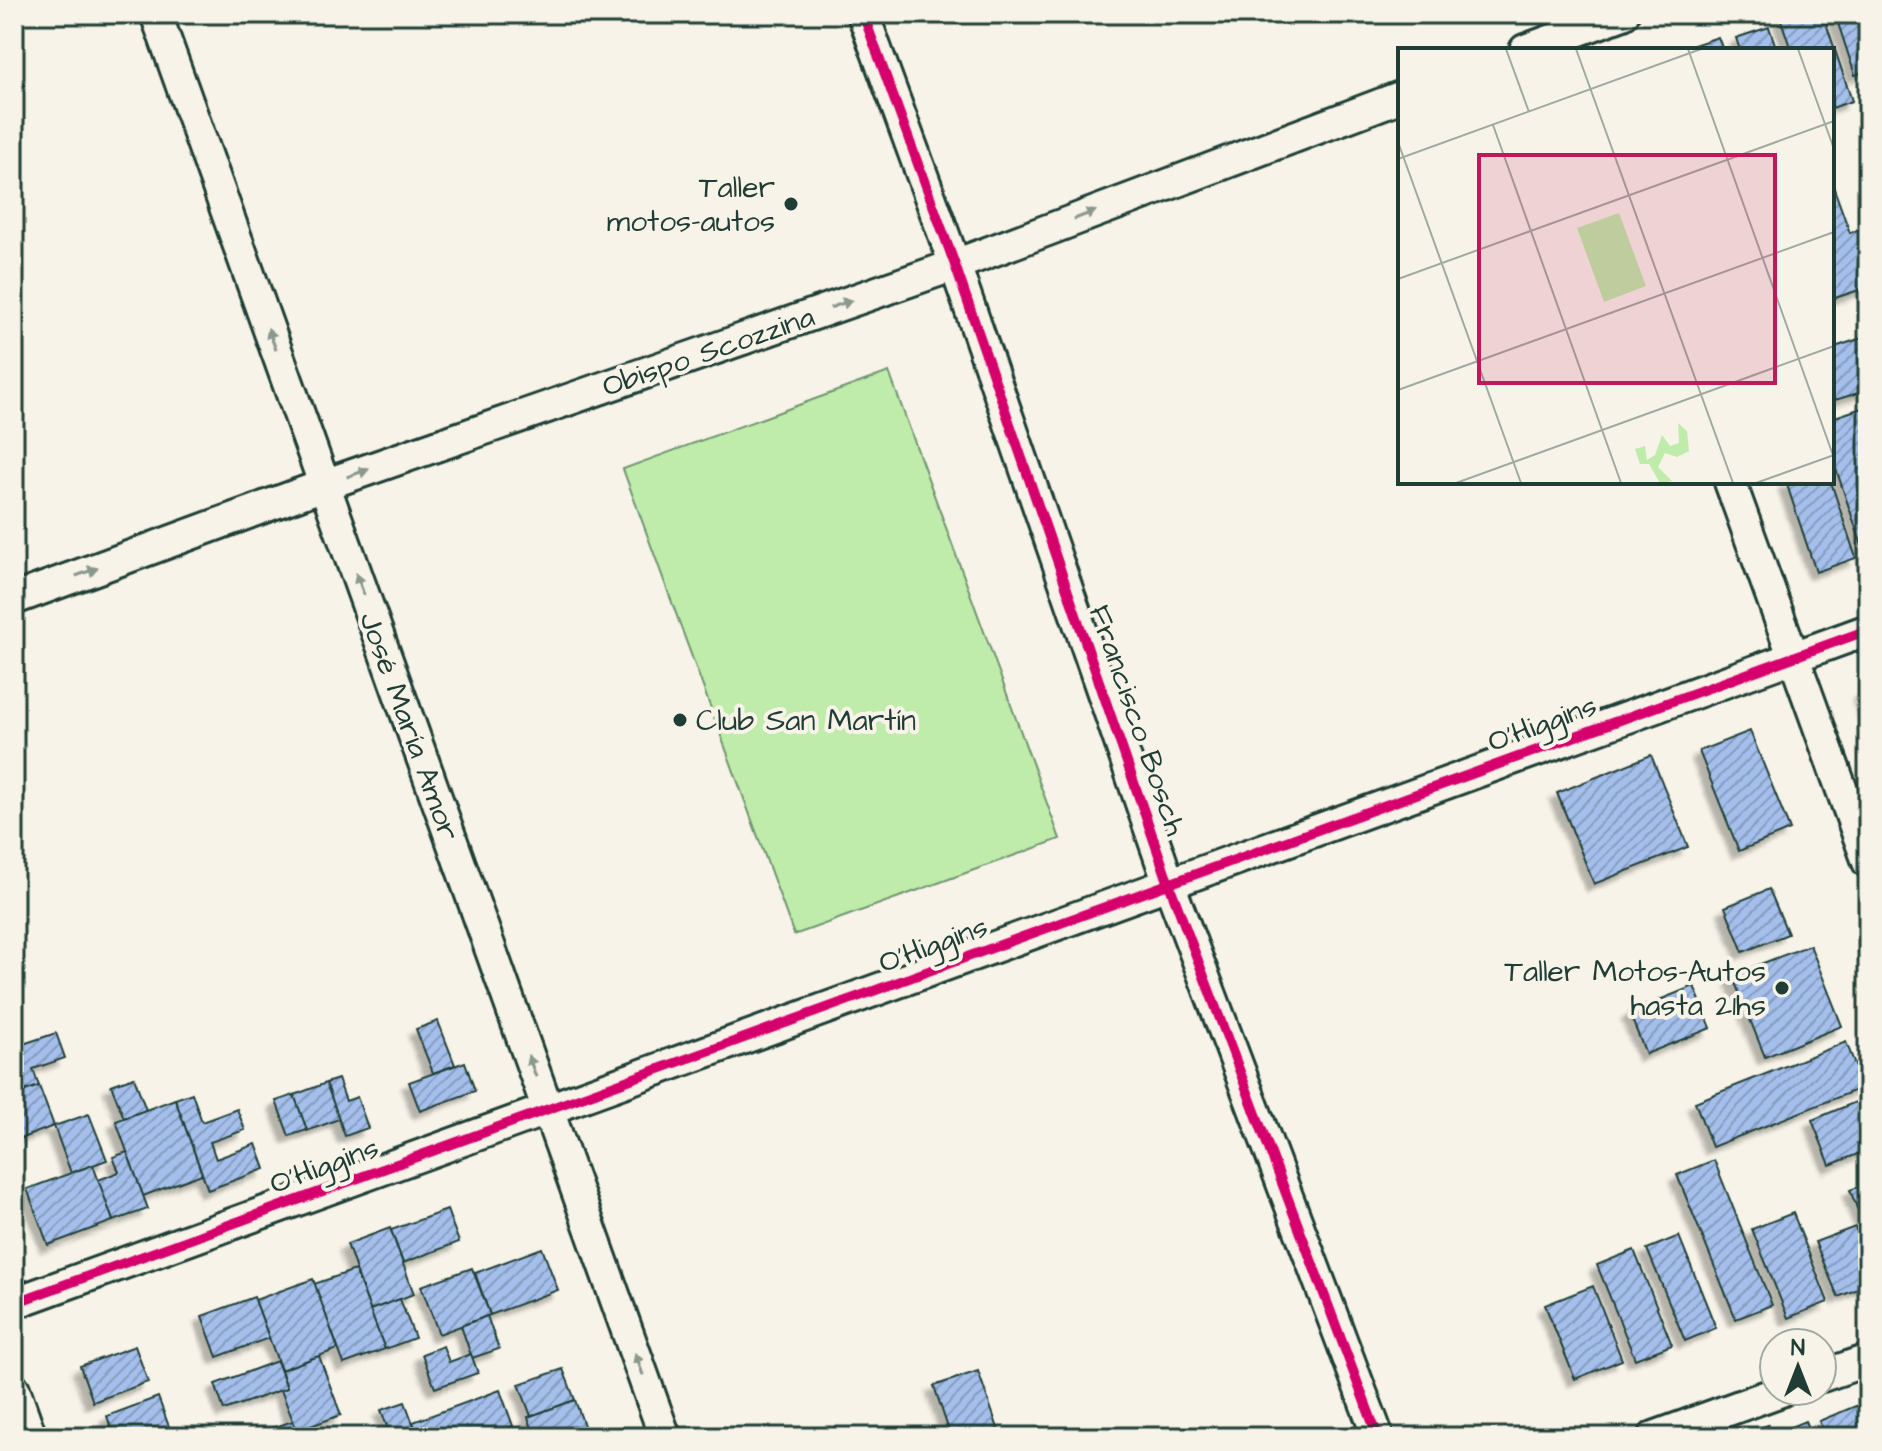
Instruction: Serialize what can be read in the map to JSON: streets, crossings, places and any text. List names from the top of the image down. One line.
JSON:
{"streets":{"street":["Obispo Scozzina","Francisco Bosch","O'Higgins","José María Amor"]},"crossings":[["Obispo Scozzina","Francisco Bosch"],["Obispo Scozzina","José María Amor"],["Francisco Bosch","O'Higgins"],["O'Higgins","José María Amor"]],"one_way":["Obispo Scozzina","José María Amor"],"places":["Taller motos-autos","Club San Martín","Taller Motos-Autos hasta 21hs"],"north":"top"}
